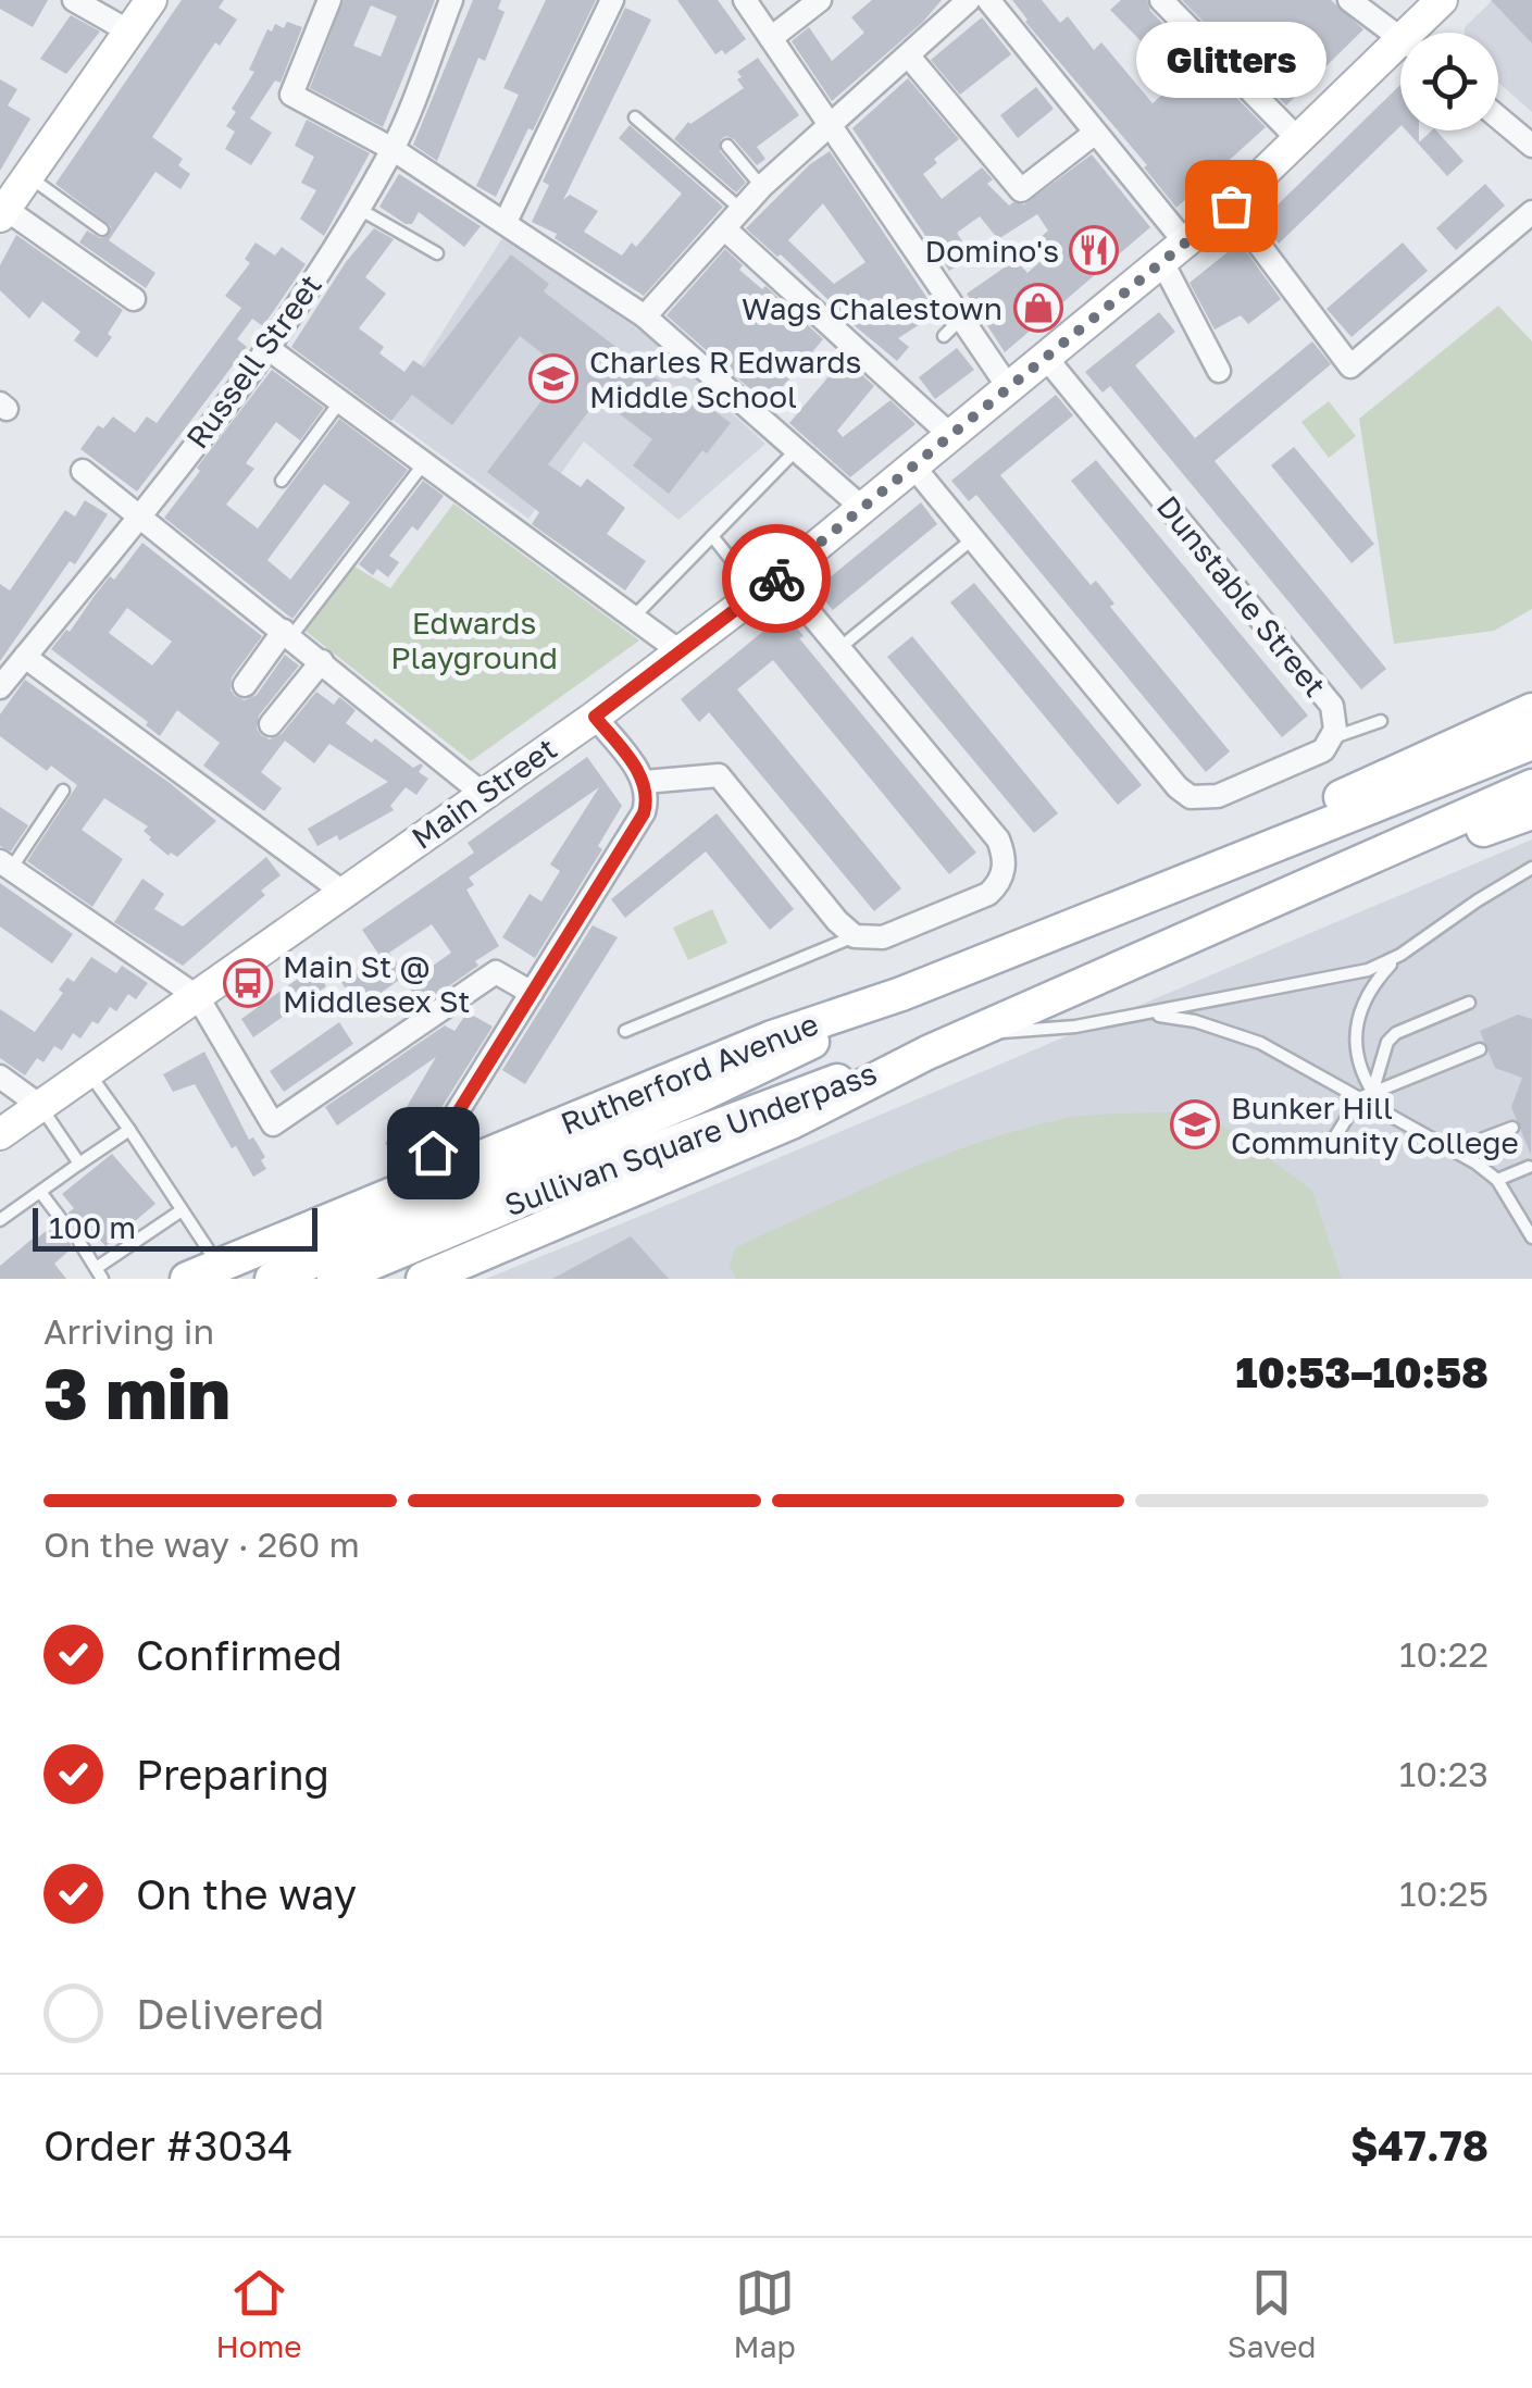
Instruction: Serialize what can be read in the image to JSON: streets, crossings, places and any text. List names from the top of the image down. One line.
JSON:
{"streets":{"main road":["Main Street","Rutherford Avenue","Sullivan Square Underpass"],"street":["Russell Street","Dunstable Street"]},"crossings":[["Dunstable Street","Main Street"],["Rutherford Avenue","Sullivan Square Underpass"]],"parks":["Edwards Playground"],"places":{"other":["Glitters"],"restaurant":["Domino's"],"shop":["Wags Chalestown"],"school or university":["Charles R Edwards Middle School","Bunker Hill Community College"],"bus stop":["Main St @ Middlesex St"]},"scale_bar":"100 m","page":{"bubble":"Glitters","scale":"100 m","heading":["3 min","Arriving in","10:53–10:58"],"panel":["Order #3034","$47.78"],"bar":"On the way · 260 m","list":[["Confirmed","10:22"],["Preparing","10:23"],["On the way","10:25"],"Delivered"],"tabs":["Home","Map","Saved"]}}
